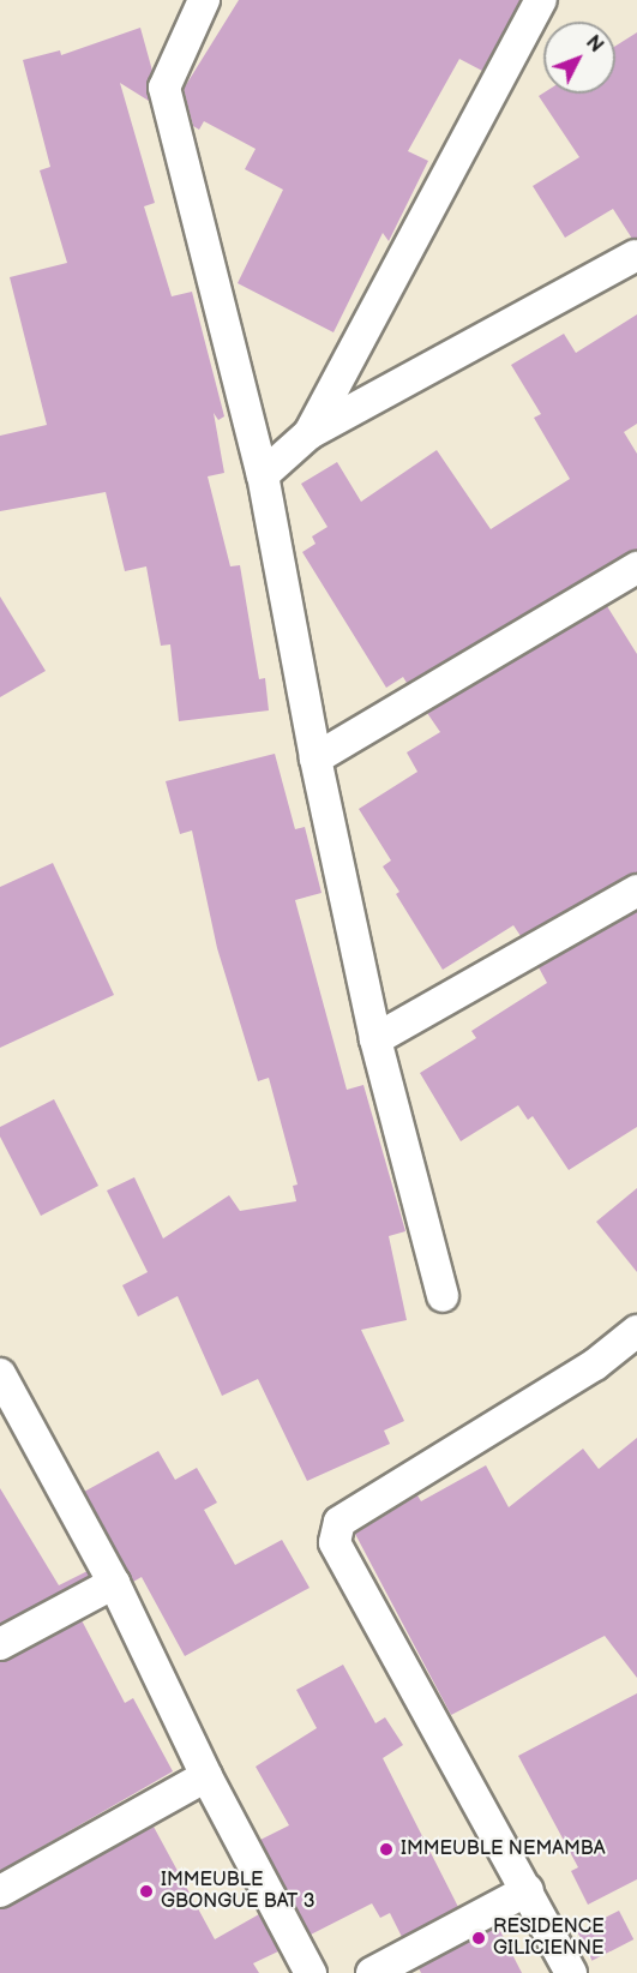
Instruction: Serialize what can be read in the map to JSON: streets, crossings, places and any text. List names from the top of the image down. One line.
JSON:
{"places":["IMMEUBLE NEMAMBA","IMMEUBLE GBONGUE BAT 3","RESIDENCE GILICIENNE"],"north":"top right"}
